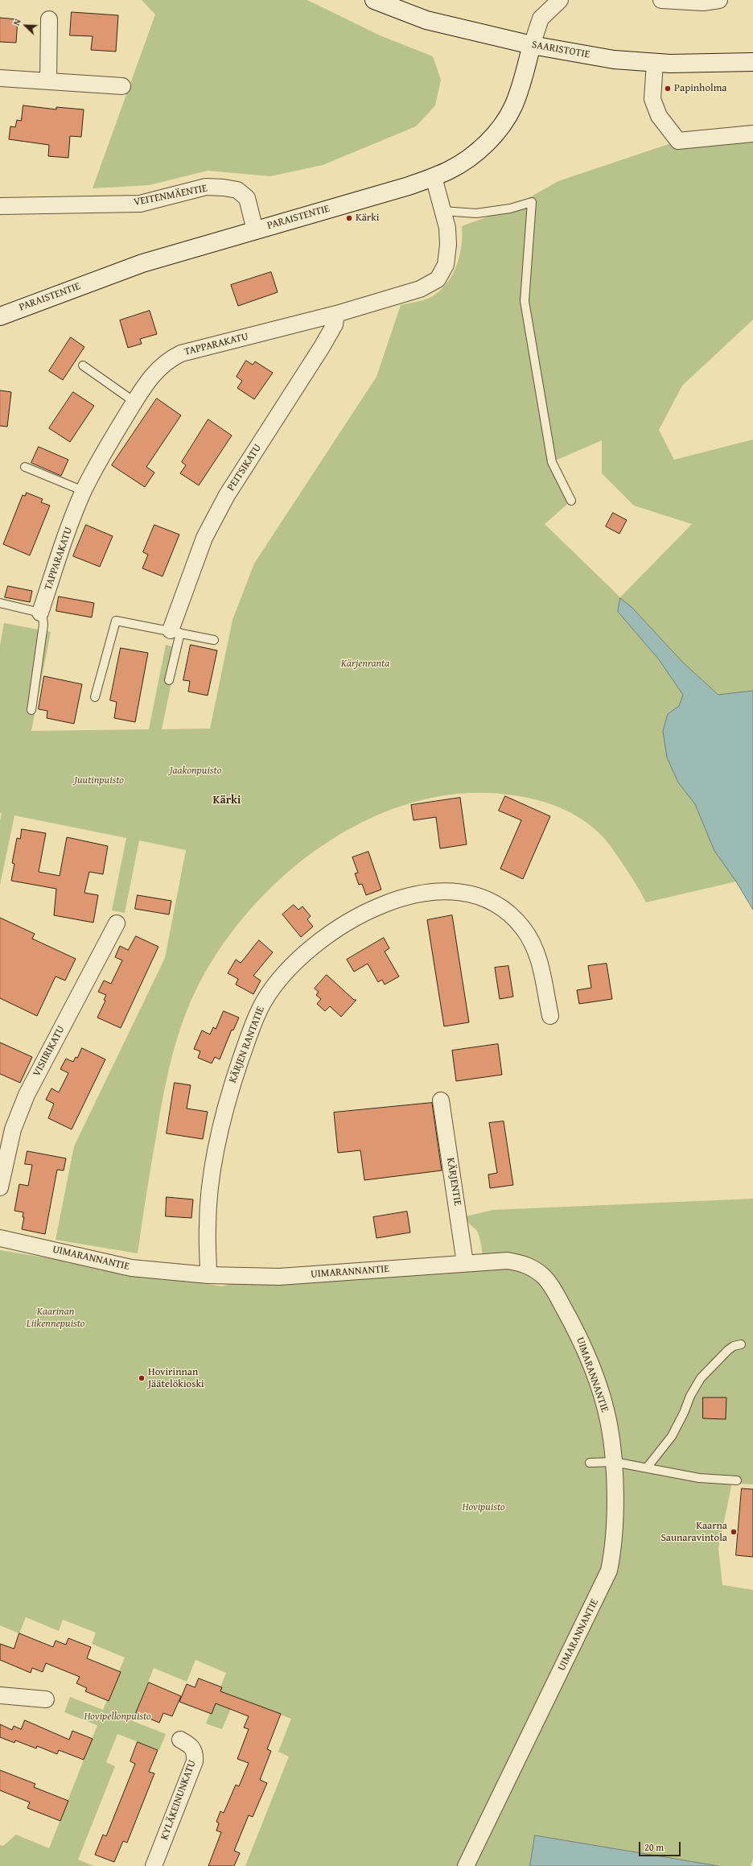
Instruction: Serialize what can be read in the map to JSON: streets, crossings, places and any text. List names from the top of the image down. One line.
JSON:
{"streets":{"main road":["SAARISTOTIE","PARAISTENTIE"],"street":["VEITENMÄENTIE","TAPPARAKATU","PEITSIKATU","KÄRJEN RANTATIE","VISIIRIKATU","KÄRJENTIE","UIMARANNANTIE","KYLÄKEINUNKATU"]},"crossings":[["SAARISTOTIE","PARAISTENTIE"],["VEITENMÄENTIE","PARAISTENTIE"],["PARAISTENTIE","TAPPARAKATU"],["TAPPARAKATU","PEITSIKATU"],["KÄRJEN RANTATIE","UIMARANNANTIE"],["KÄRJENTIE","UIMARANNANTIE"]],"districts":["Kärki"],"parks":["Kärjenranta","Jaakonpuisto","Juutinpuisto","Kaarinan Liikennepuisto","Hovipuisto","Hovipellonpuisto"],"places":["Papinholma","Kärki","Hovirinnan Jäätelökioski","Kaarna Saunaravintola"],"scale_bar":"20 m","north":"top left"}
